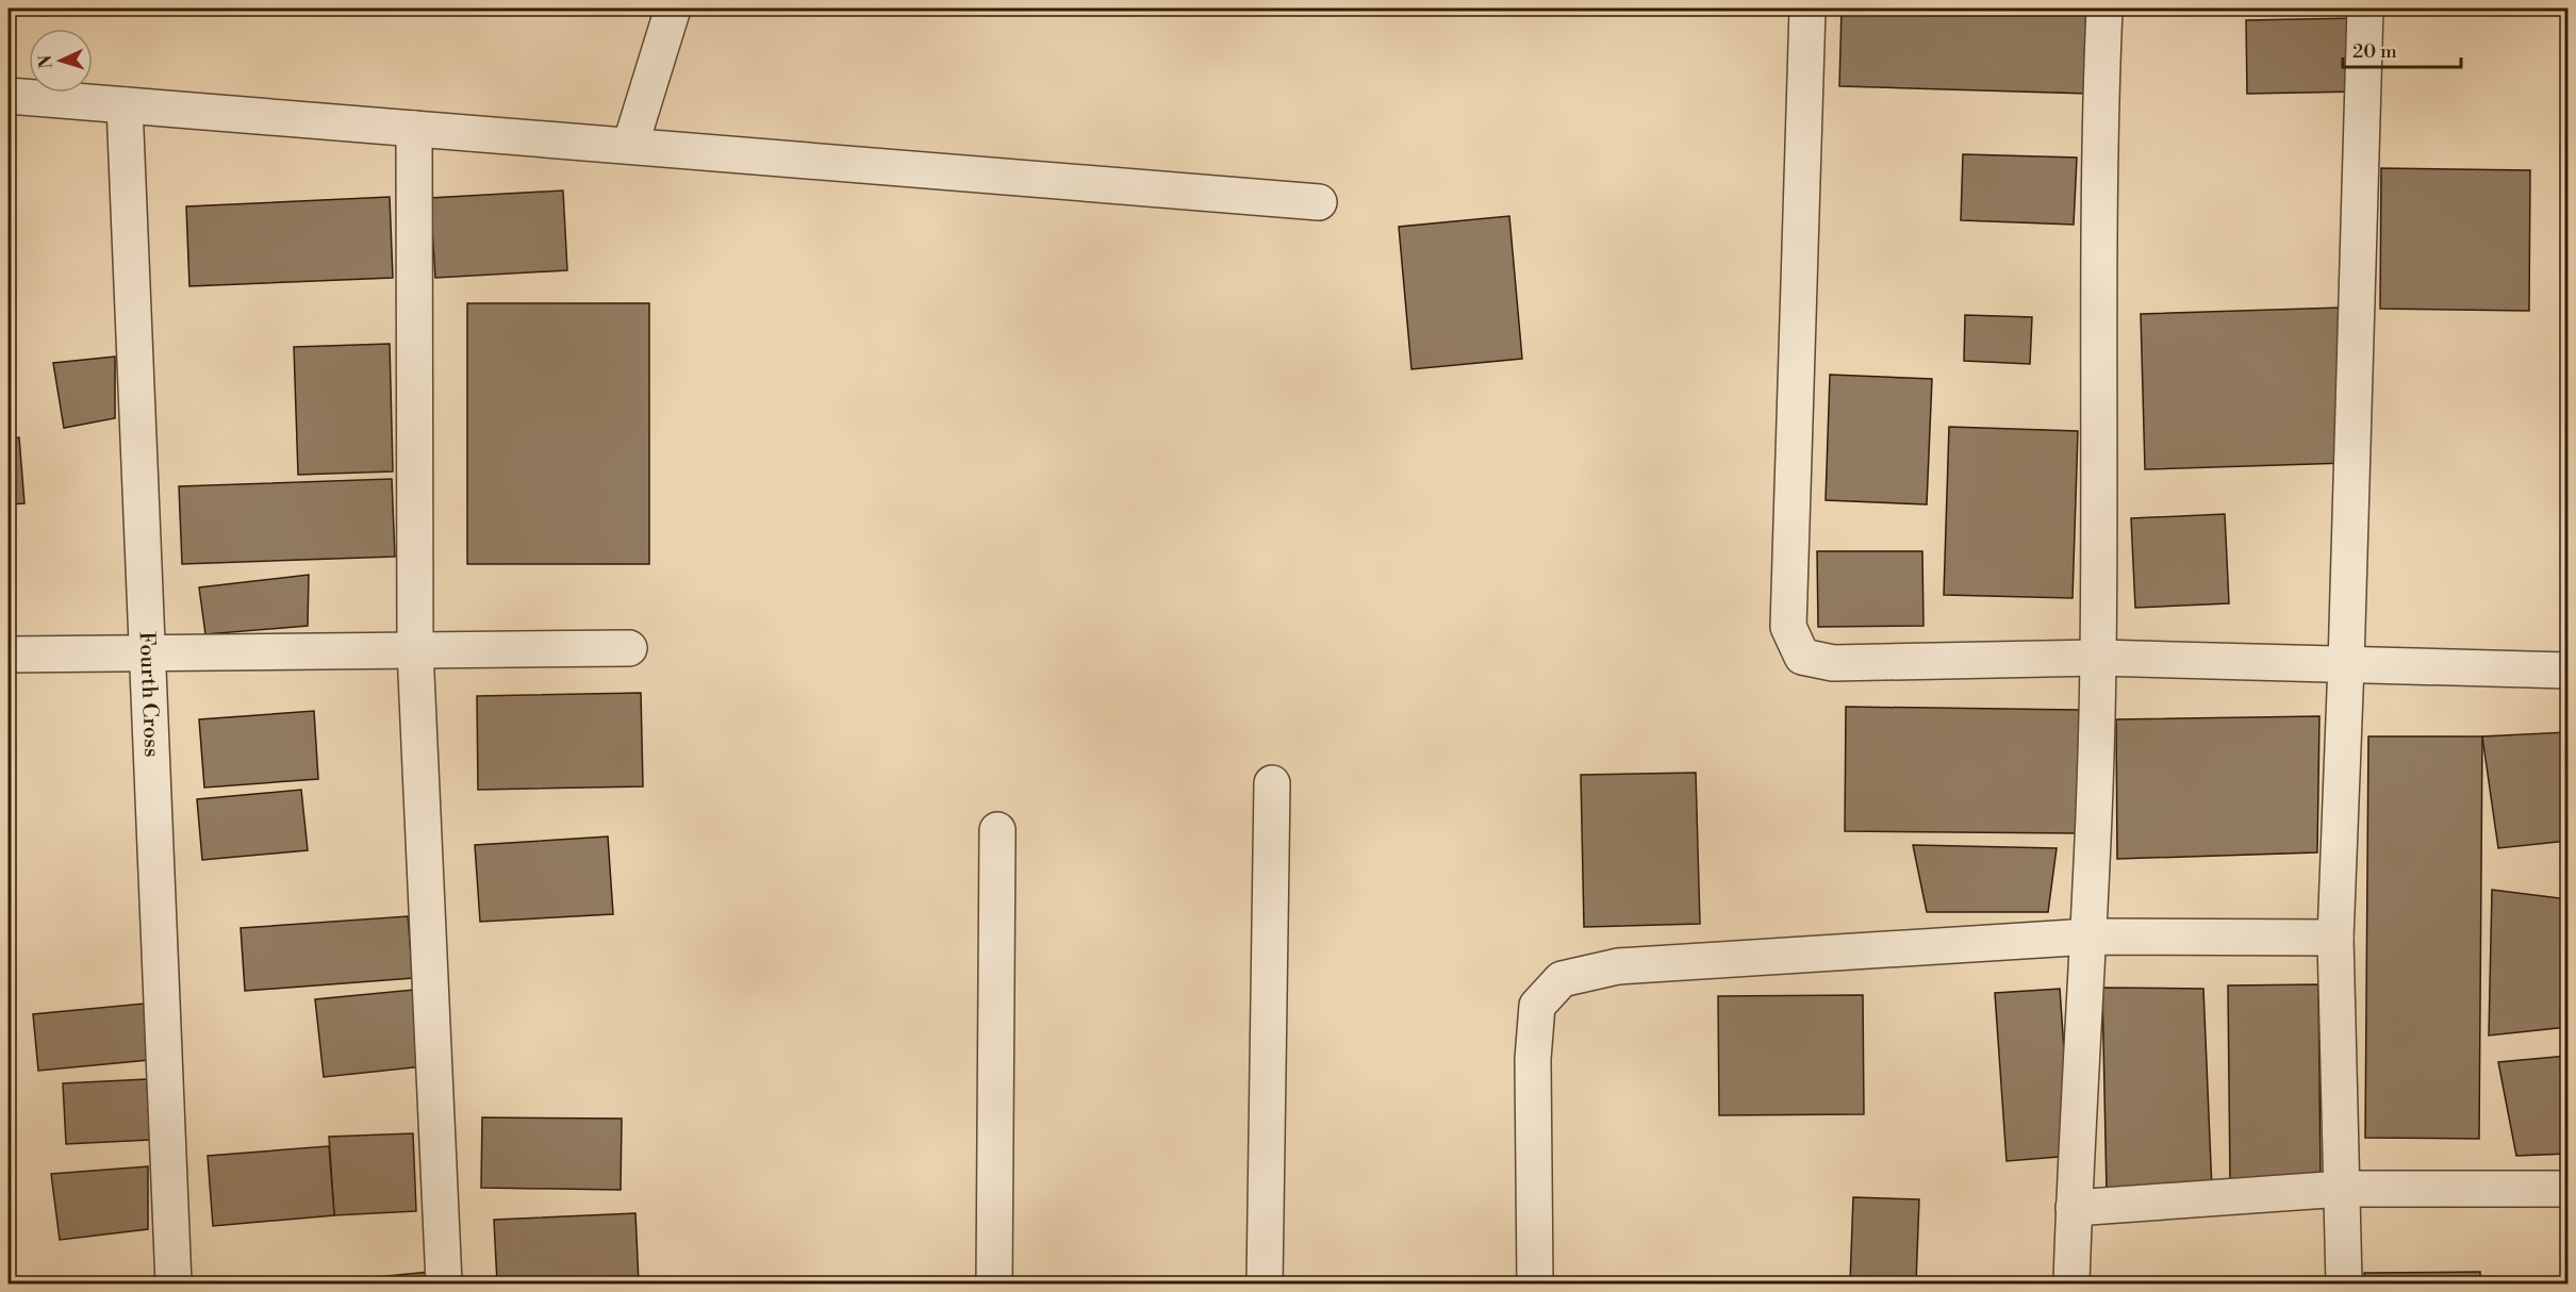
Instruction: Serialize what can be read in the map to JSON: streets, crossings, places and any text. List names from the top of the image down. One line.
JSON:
{"streets":{"street":["Fourth Cross"]},"scale_bar":"20 m","north":"left"}
